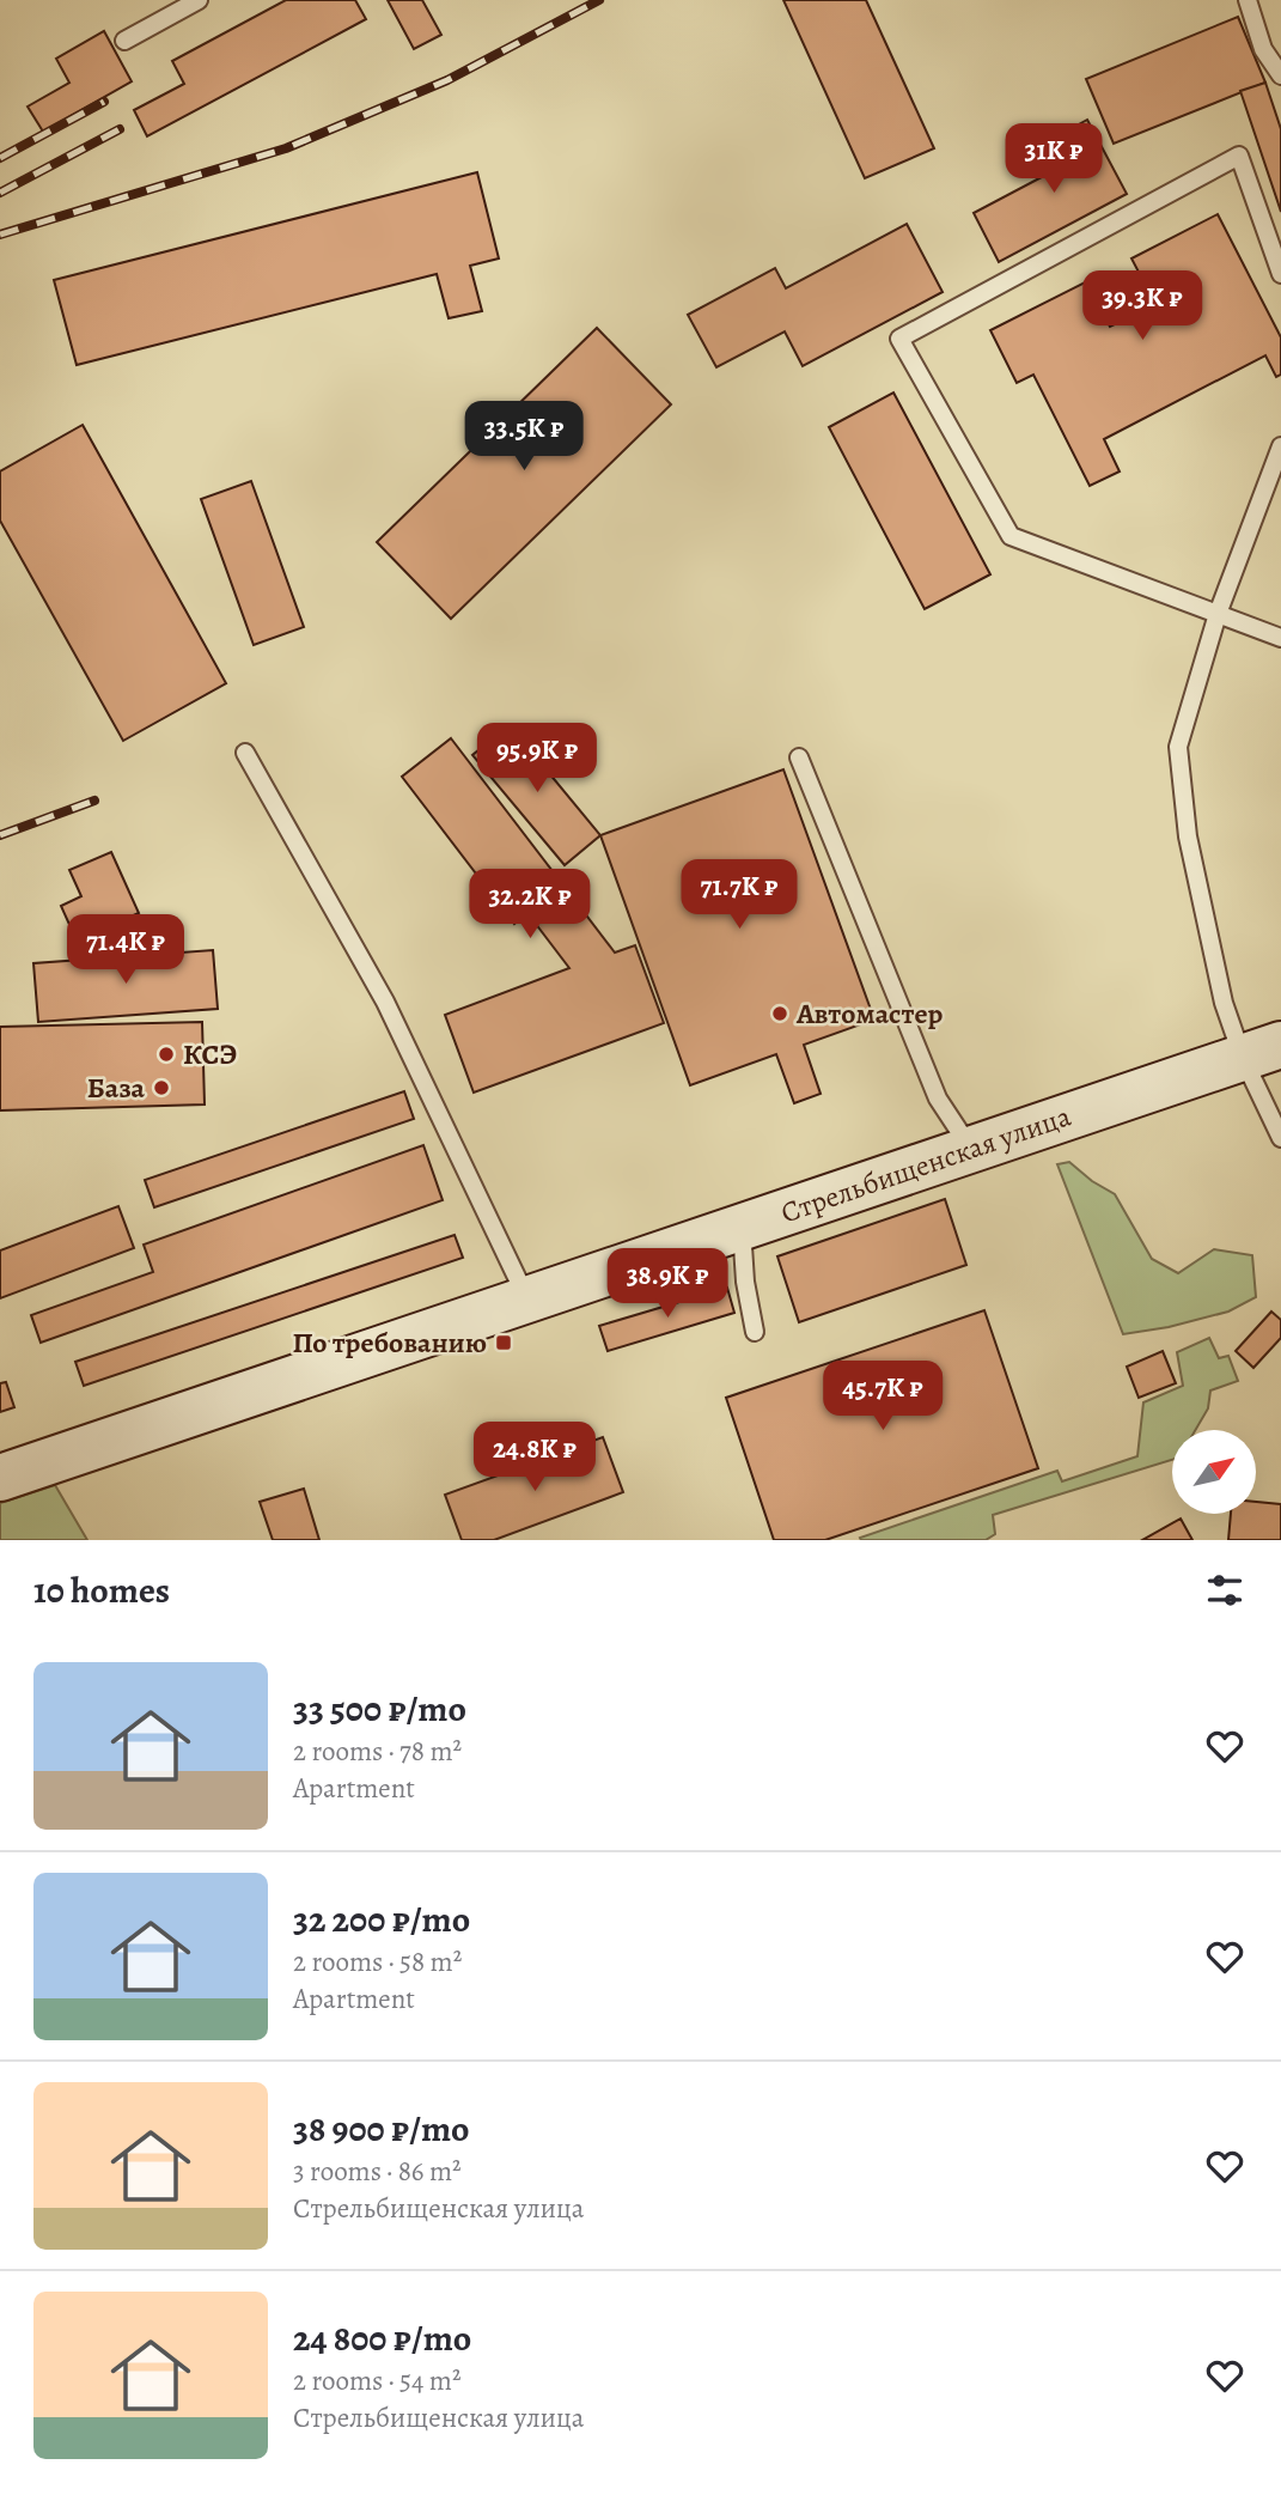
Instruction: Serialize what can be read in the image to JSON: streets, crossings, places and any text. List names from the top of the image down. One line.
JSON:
{"streets":{"main road":["Стрельбищенская улица"]},"places":{"other":["Автомастер","КСЭ","База"],"transit":["По требованию"]},"north":"top right","page":{"price":["31K ₽","39.3K ₽","33.5K ₽","95.9K ₽","71.7K ₽","32.2K ₽","71.4K ₽","38.9K ₽","45.7K ₽","24.8K ₽"],"heading":"10 homes","list":[{"name":"33 500 ₽/mo","note":"2 rooms · 78 m² · Apartment"},{"name":"32 200 ₽/mo","note":"2 rooms · 58 m² · Apartment"},{"name":"38 900 ₽/mo","note":"3 rooms · 86 m² · Стрельбищенская улица"},{"name":"24 800 ₽/mo","note":"2 rooms · 54 m² · Стрельбищенская улица"}]}}
